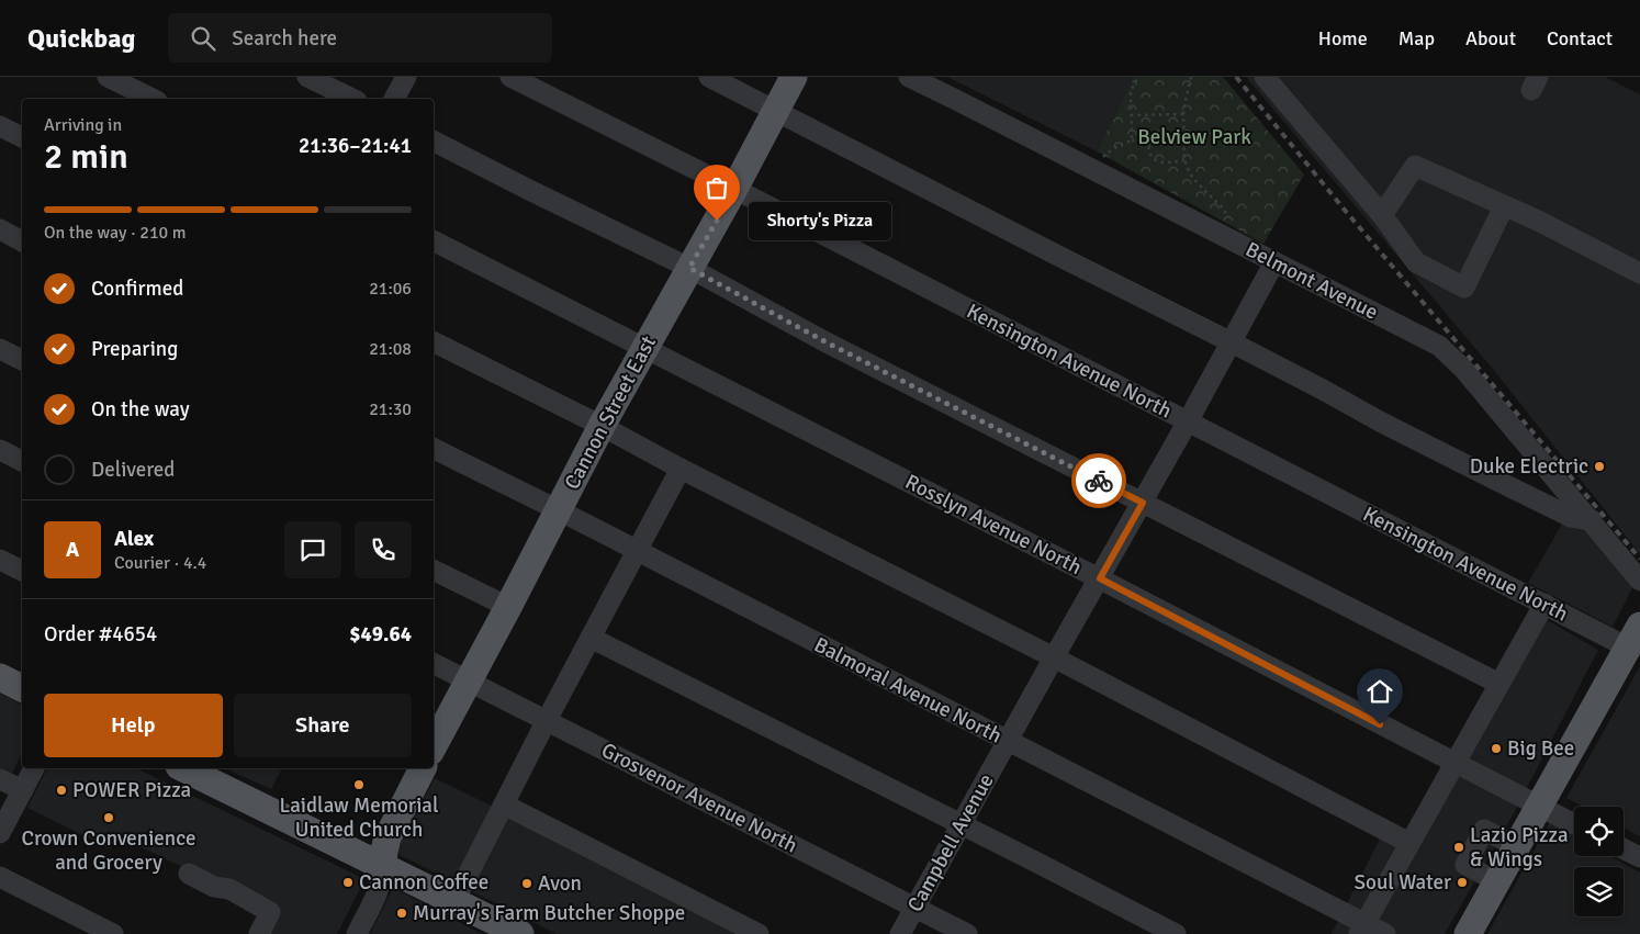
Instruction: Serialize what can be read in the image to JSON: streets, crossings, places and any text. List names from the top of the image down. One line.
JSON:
{"streets":{"main road":["Cannon Street East"],"street":["Belmont Avenue","Kensington Avenue North","Rosslyn Avenue North","Balmoral Avenue North","Grosvenor Avenue North","Campbell Avenue"]},"crossings":[["Belmont Avenue","Campbell Avenue"],["Kensington Avenue North","Cannon Street East"],["Kensington Avenue North","Campbell Avenue"],["Cannon Street East","Rosslyn Avenue North"],["Cannon Street East","Balmoral Avenue North"],["Cannon Street East","Grosvenor Avenue North"],["Rosslyn Avenue North","Campbell Avenue"],["Balmoral Avenue North","Campbell Avenue"],["Grosvenor Avenue North","Campbell Avenue"]],"parks":["Belview Park"],"places":["Shorty's Pizza","Duke Electric","Big Bee","Laidlaw Memorial United Church","POWER Pizza","Crown Convenience and Grocery","Lazio Pizza & Wings","Cannon Coffee","Soul Water","Avon","Murray's Farm Butcher Shoppe"],"page":{"header":"Quickbag","search":"Search here","nav":["Home","Map","About","Contact"],"heading":["2 min","Arriving in","21:36–21:41"],"panel":["Alex","Courier · 4.4","Order #4654","$49.64"],"bar":"On the way · 210 m","bubble":"Shorty's Pizza","list":[["Confirmed","21:06"],["Preparing","21:08"],["On the way","21:30"],"Delivered"],"round":"A","buttons":["Help","Share"]}}
